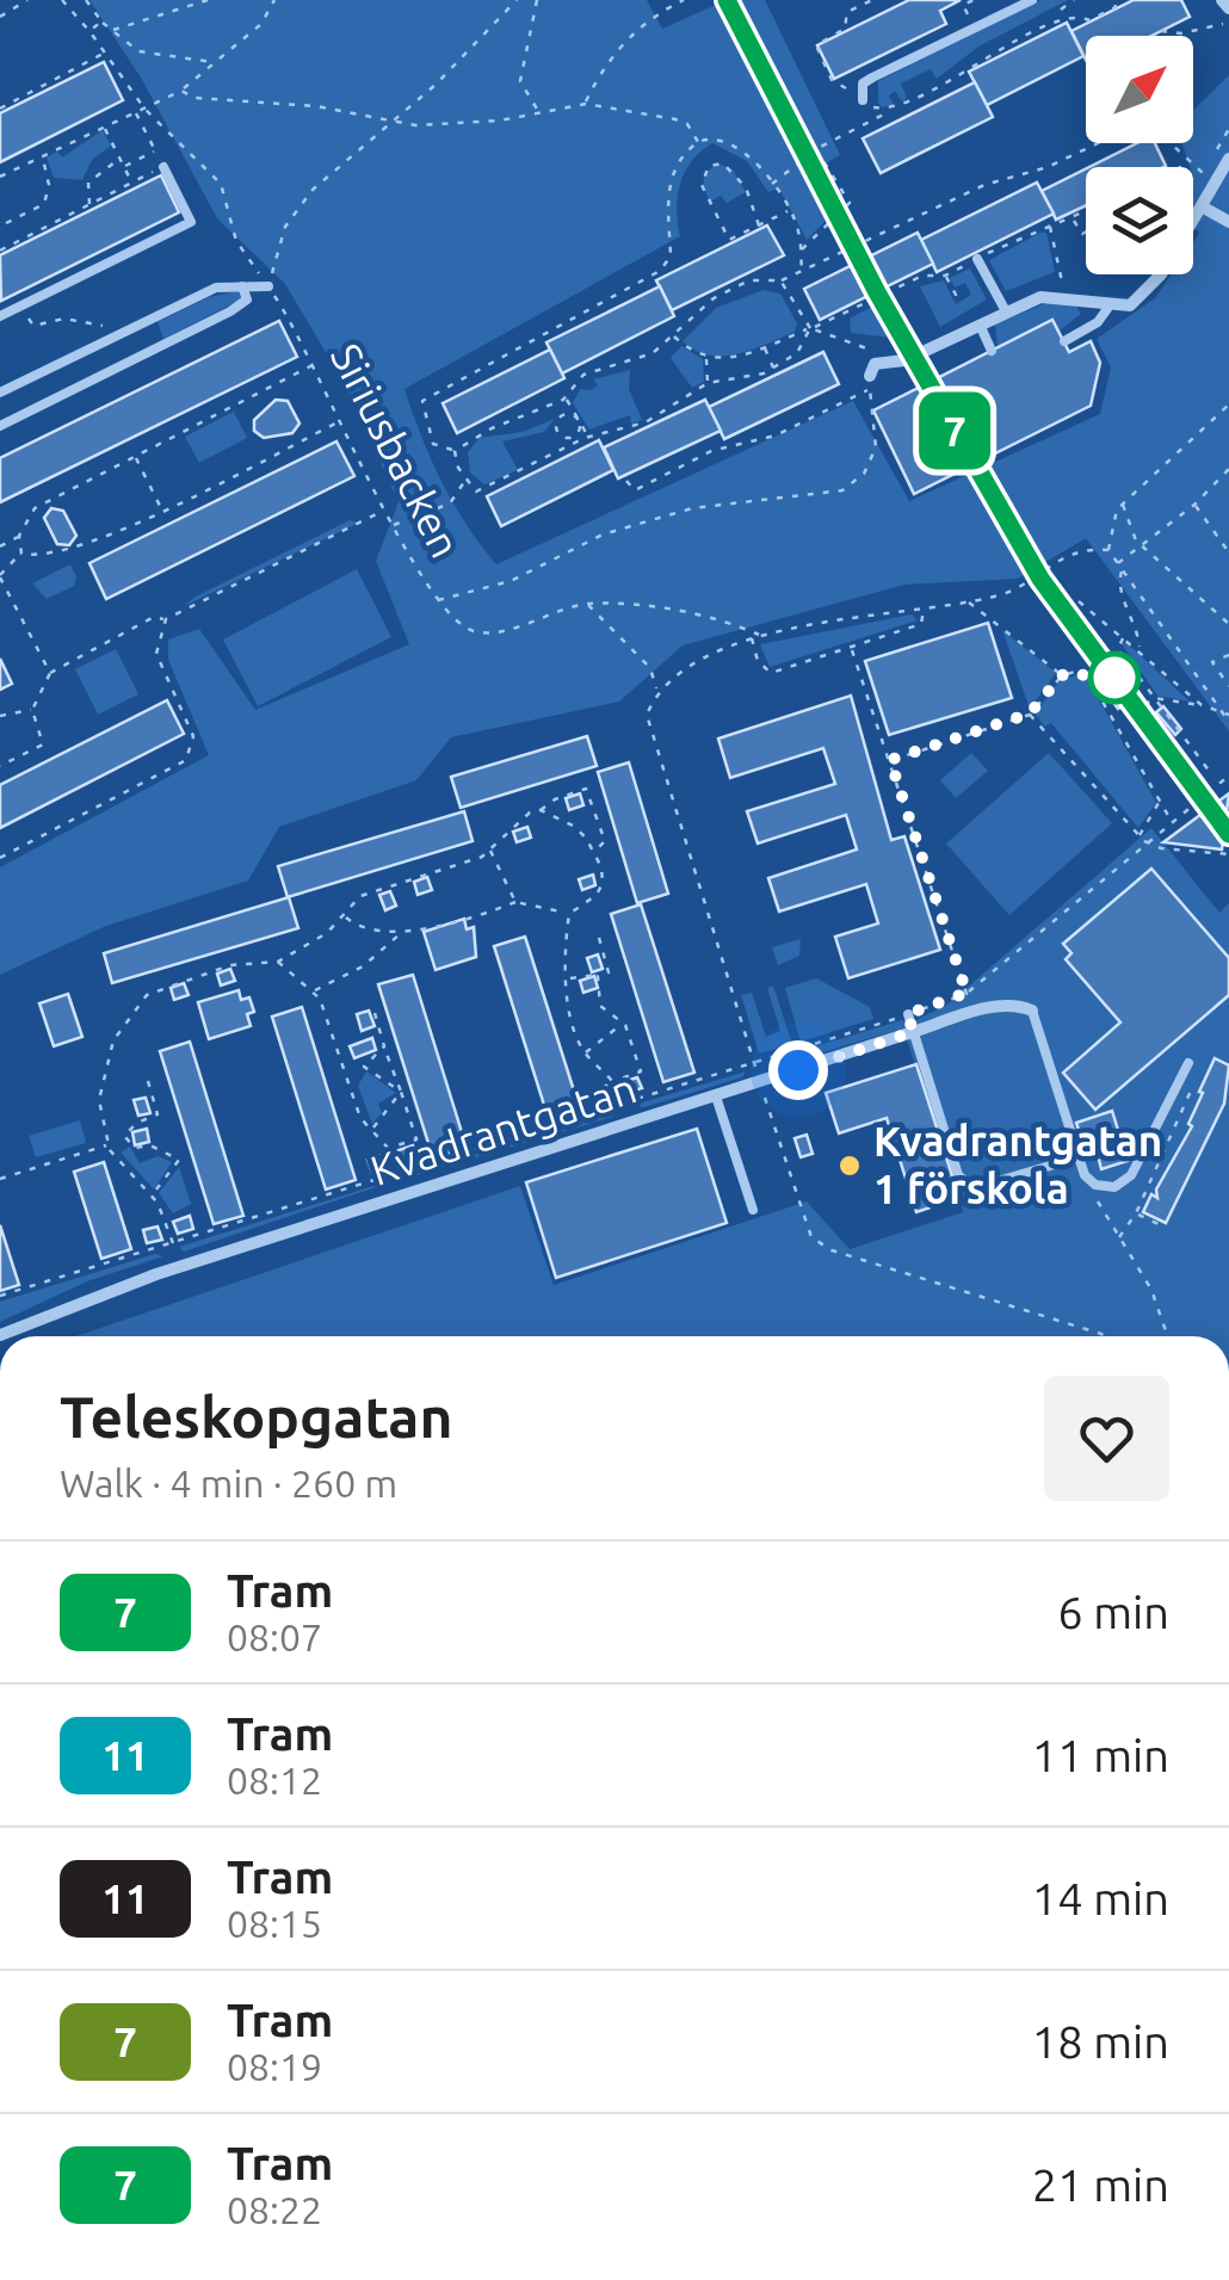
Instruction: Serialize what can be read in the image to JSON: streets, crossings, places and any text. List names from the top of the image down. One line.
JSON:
{"streets":{"street":["Kvadrantgatan"],"path":["Siriusbacken"]},"places":["Kvadrantgatan 1 förskola"],"lines":["tram line 7"],"north":"top right","page":{"on_map":"7","heading":["Teleskopgatan","Walk · 4 min · 260 m"],"list":[{"mark":"7","name":"Tram","note":"08:07","value":"6 min"},{"mark":"11","name":"Tram","note":"08:12","value":"11 min"},{"mark":"11","name":"Tram","note":"08:15","value":"14 min"},{"mark":"7","name":"Tram","note":"08:19","value":"18 min"},{"mark":"7","name":"Tram","note":"08:22","value":"21 min"}]}}
